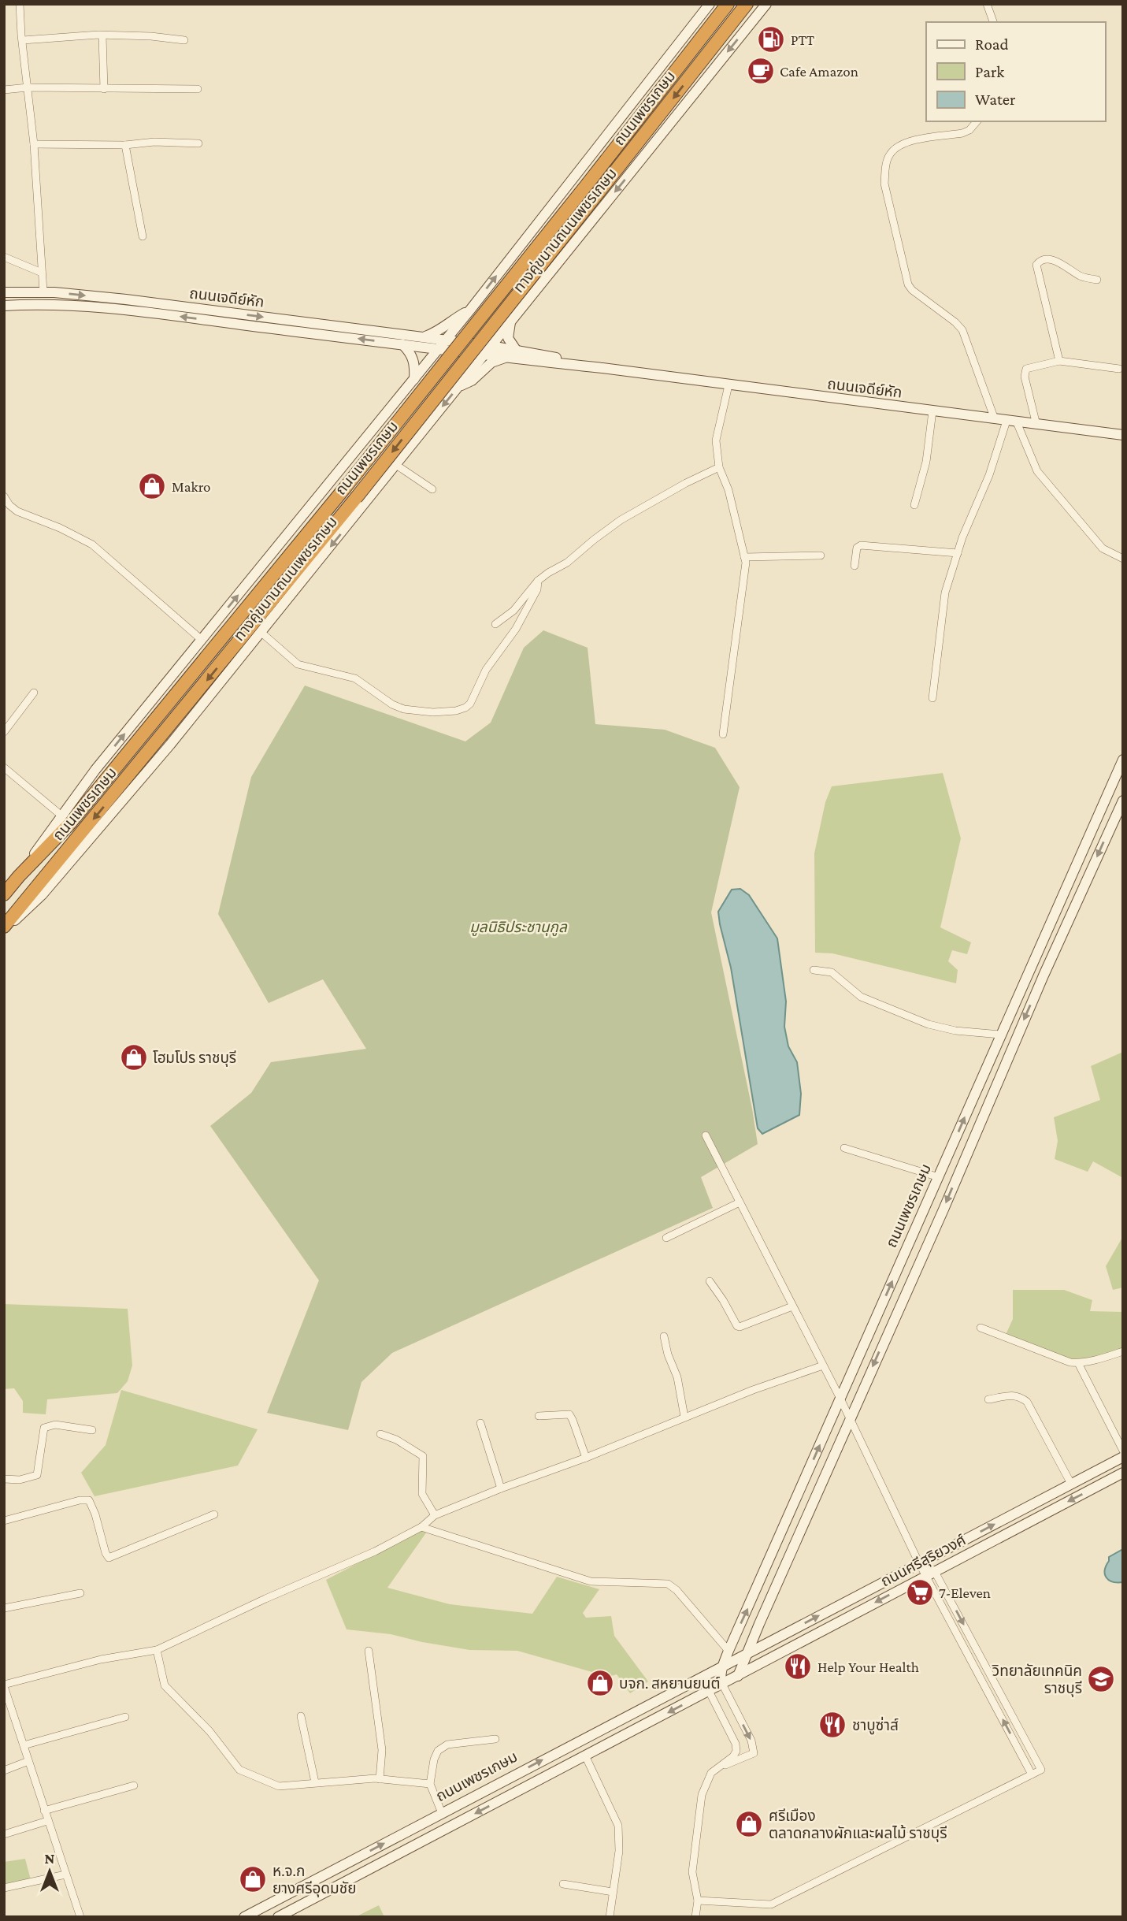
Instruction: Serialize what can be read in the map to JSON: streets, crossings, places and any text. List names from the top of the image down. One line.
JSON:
{"streets":{"highway":["ถนนเพชรเกษม"],"main road":["ทางคู่ขนานถนนเพชรเกษม","ถนนเจดีย์หัก","ถนนศรีสุริยวงศ์"]},"crossings":[["ถนนเพชรเกษม","ทางคู่ขนานถนนเพชรเกษม"],["ถนนเพชรเกษม","ถนนศรีสุริยวงศ์"],["ทางคู่ขนานถนนเพชรเกษม","ถนนเจดีย์หัก"]],"parks":["มูลนิธิประชานุกูล"],"places":{"fuel station":["PTT"],"cafe":["Cafe Amazon"],"shop":["Makro","โฮมโปร ราชบุรี","บจก. สหยานยนต์","ศรีเมือง ตลาดกลางผักและผลไม้ ราชบุรี","ห.จ.ก ยางศรีอุดมชัย"],"supermarket":["7-Eleven"],"restaurant":["Help Your Health","ชาบูซ่าส์"],"school or university":["วิทยาลัยเทคนิค ราชบุรี"]},"legend":["Road","Park","Water"],"north":"top"}
